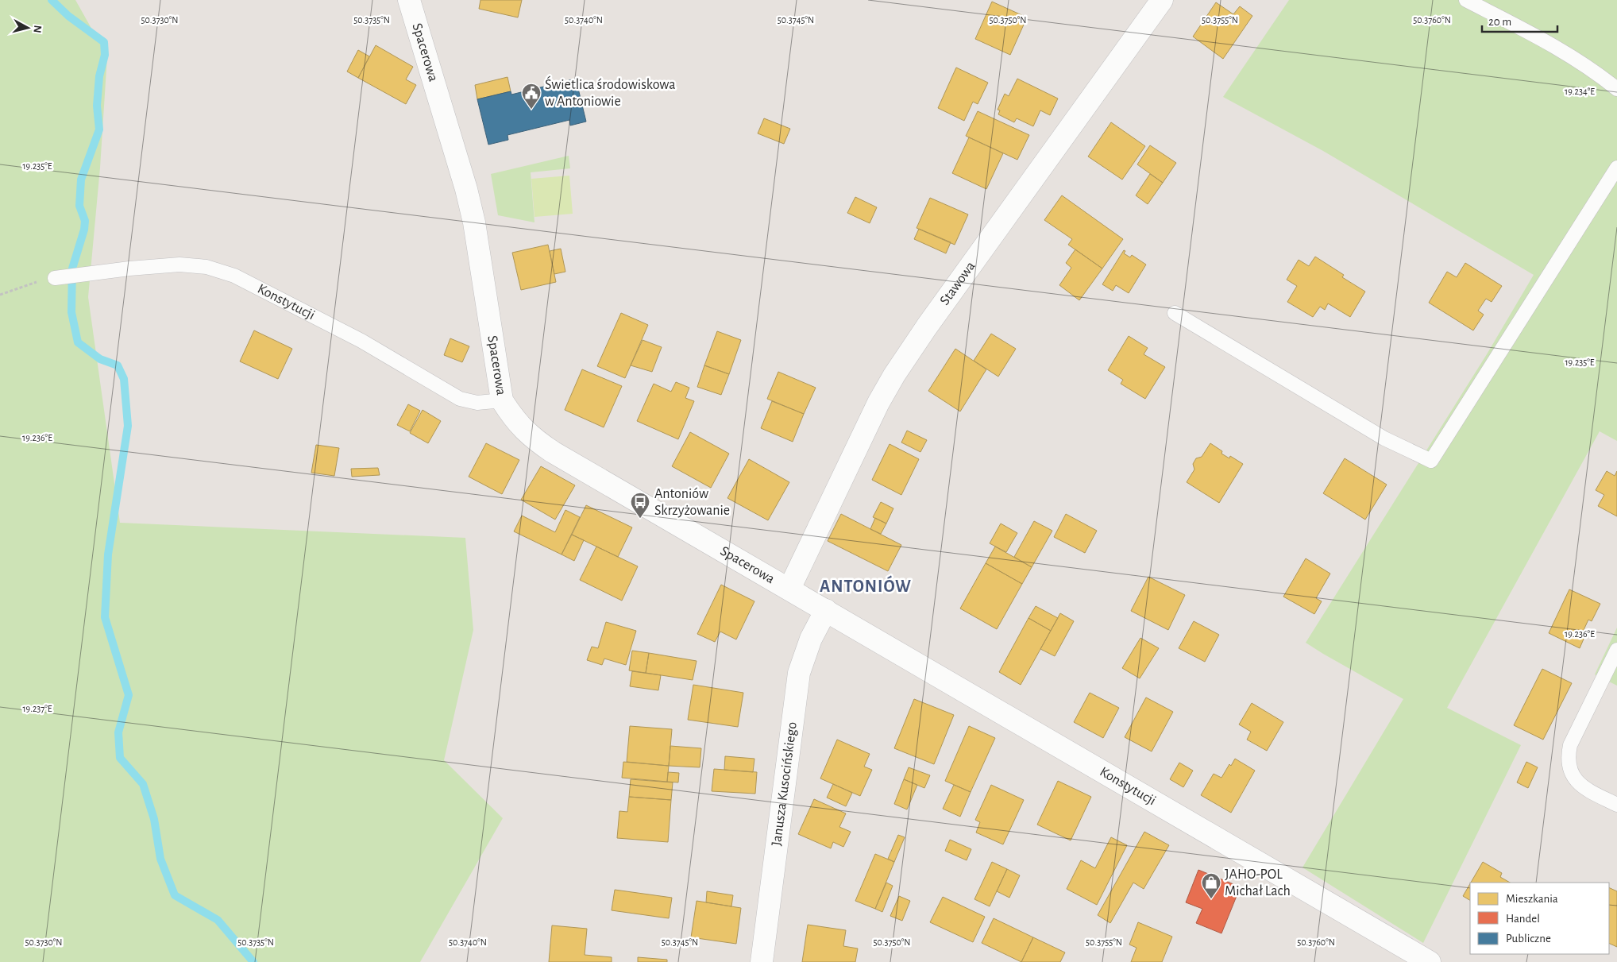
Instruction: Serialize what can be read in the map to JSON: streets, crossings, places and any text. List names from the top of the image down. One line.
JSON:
{"streets":{"street":["Spacerowa","Stawowa","Konstytucji","Janusza Kusocińskiego"]},"crossings":[["Spacerowa","Stawowa"],["Spacerowa","Konstytucji"],["Spacerowa","Janusza Kusocińskiego"],["Konstytucji","Janusza Kusocińskiego"]],"districts":["ANTONIÓW"],"places":{"public building":["Świetlica środowiskowa w Antoniowie"],"bus stop":["Antoniów Skrzyżowanie"],"shop":["JAHO-POL Michał Lach"]},"legend":["Mieszkania","Handel","Publiczne"],"scale_bar":"20 m","north":"right","coordinates":["50.3730°N","50.3735°N","50.3740°N","50.3745°N","50.3750°N","50.3755°N","50.3760°N","19.234°E","19.235°E","19.236°E","19.237°E"]}
